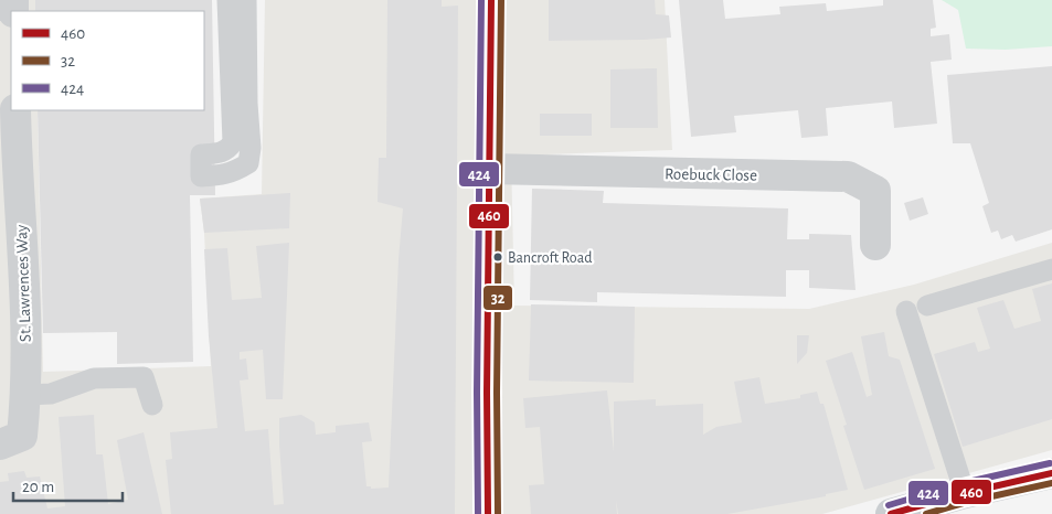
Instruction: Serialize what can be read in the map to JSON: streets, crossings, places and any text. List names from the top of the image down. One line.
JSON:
{"streets":{"street":["Roebuck Close","St. Lawrences Way"]},"places":["Bancroft Road"],"lines":["transit line 460","transit line 32","transit line 424"],"legend":["460","32","424"],"scale_bar":"20 m"}
